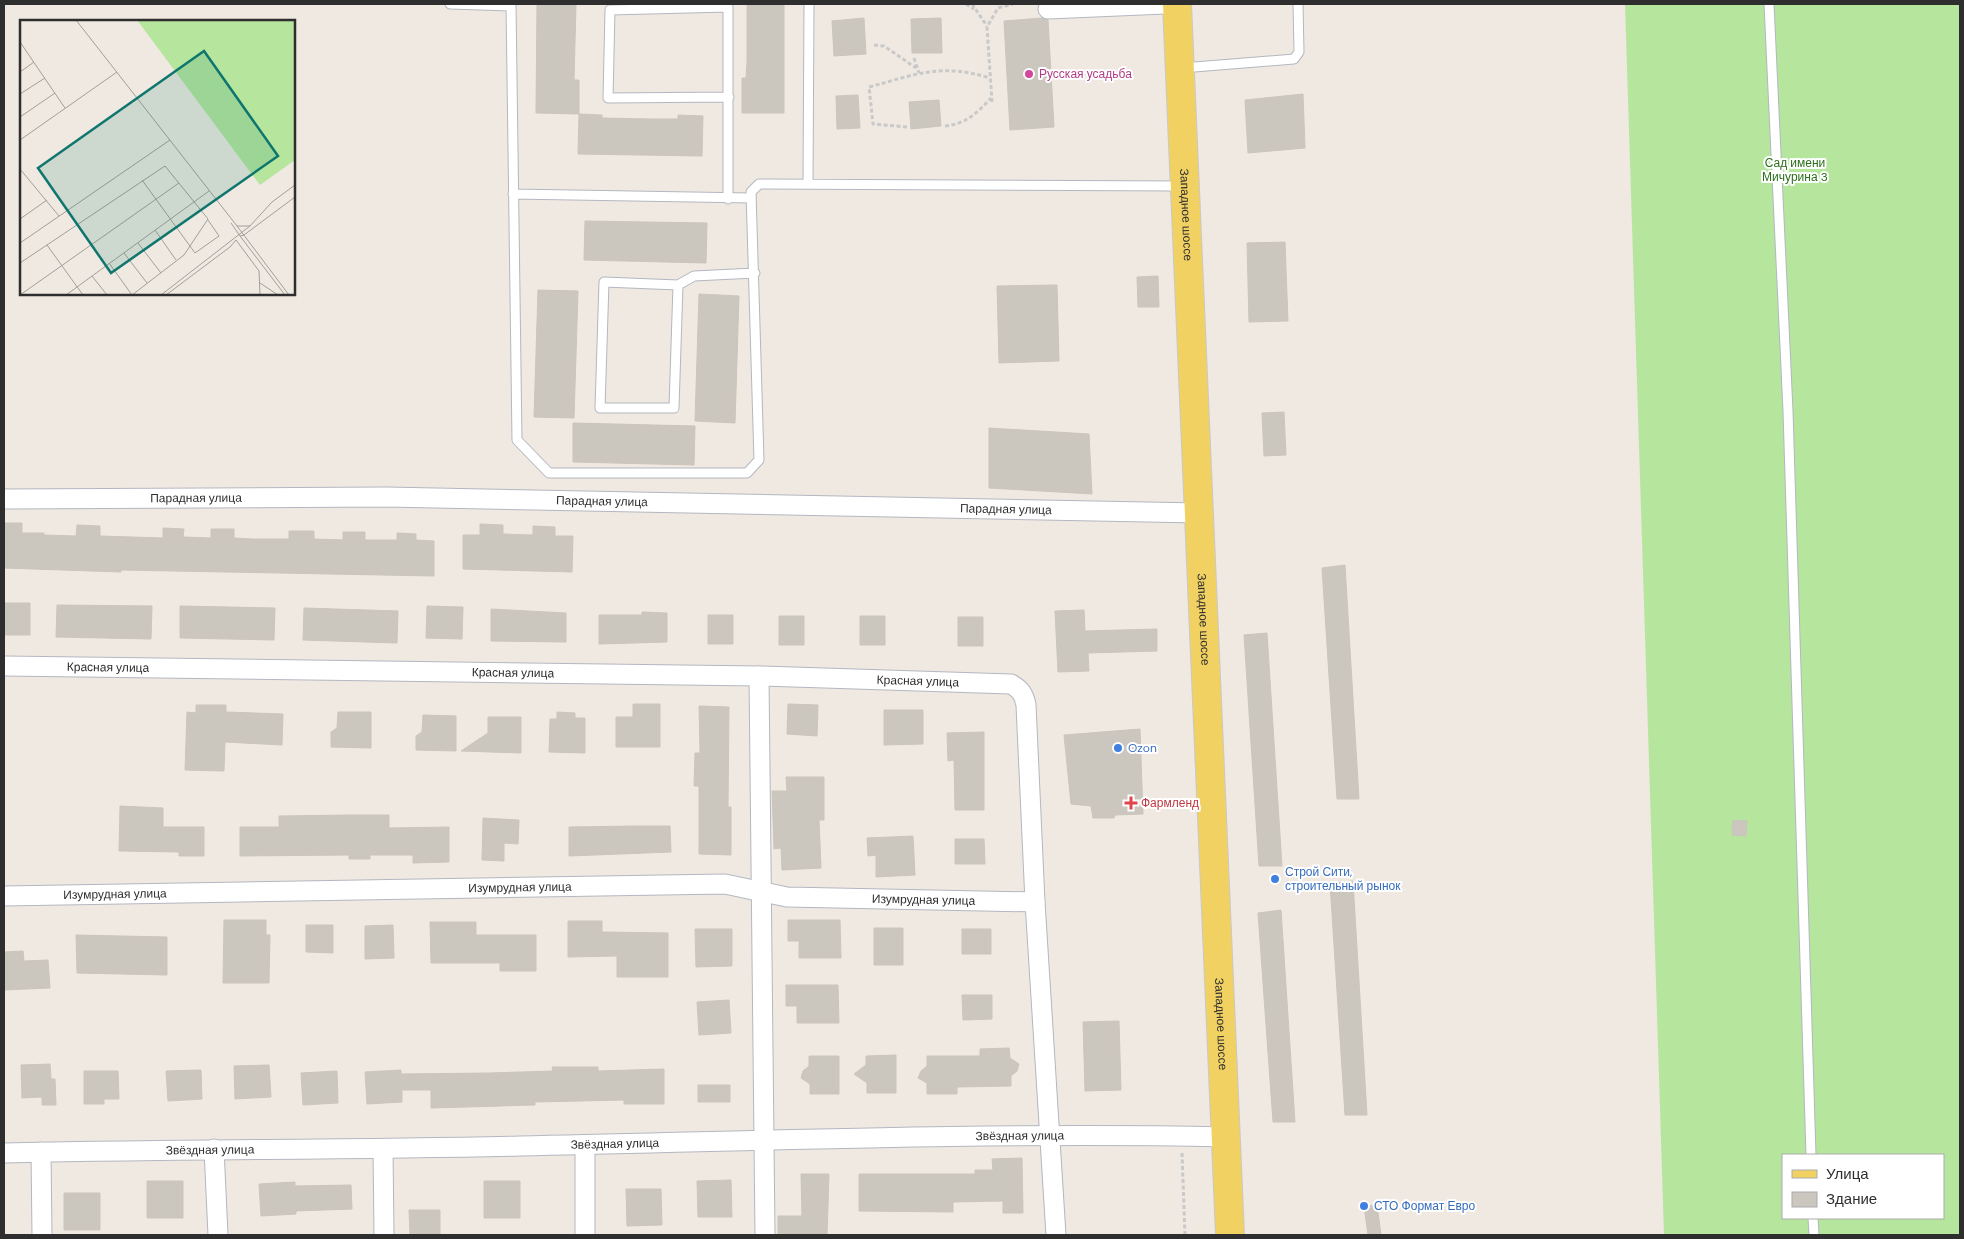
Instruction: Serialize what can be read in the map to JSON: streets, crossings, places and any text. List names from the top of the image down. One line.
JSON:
{"streets":{"main road":["Западное шоссе"],"street":["Парадная улица","Красная улица","Изумрудная улица","Звёздная улица"]},"crossings":[["Западное шоссе","Парадная улица"],["Западное шоссе","Звёздная улица"],["Красная улица","Изумрудная улица"]],"parks":["Сад имени Мичурина 3"],"places":{"other":["Русская усадьба","Ozon","Строй Сити, строительный рынок","СТО Формат Евро"],"health":["Фармленд"]},"legend":["Улица","Здание"]}
